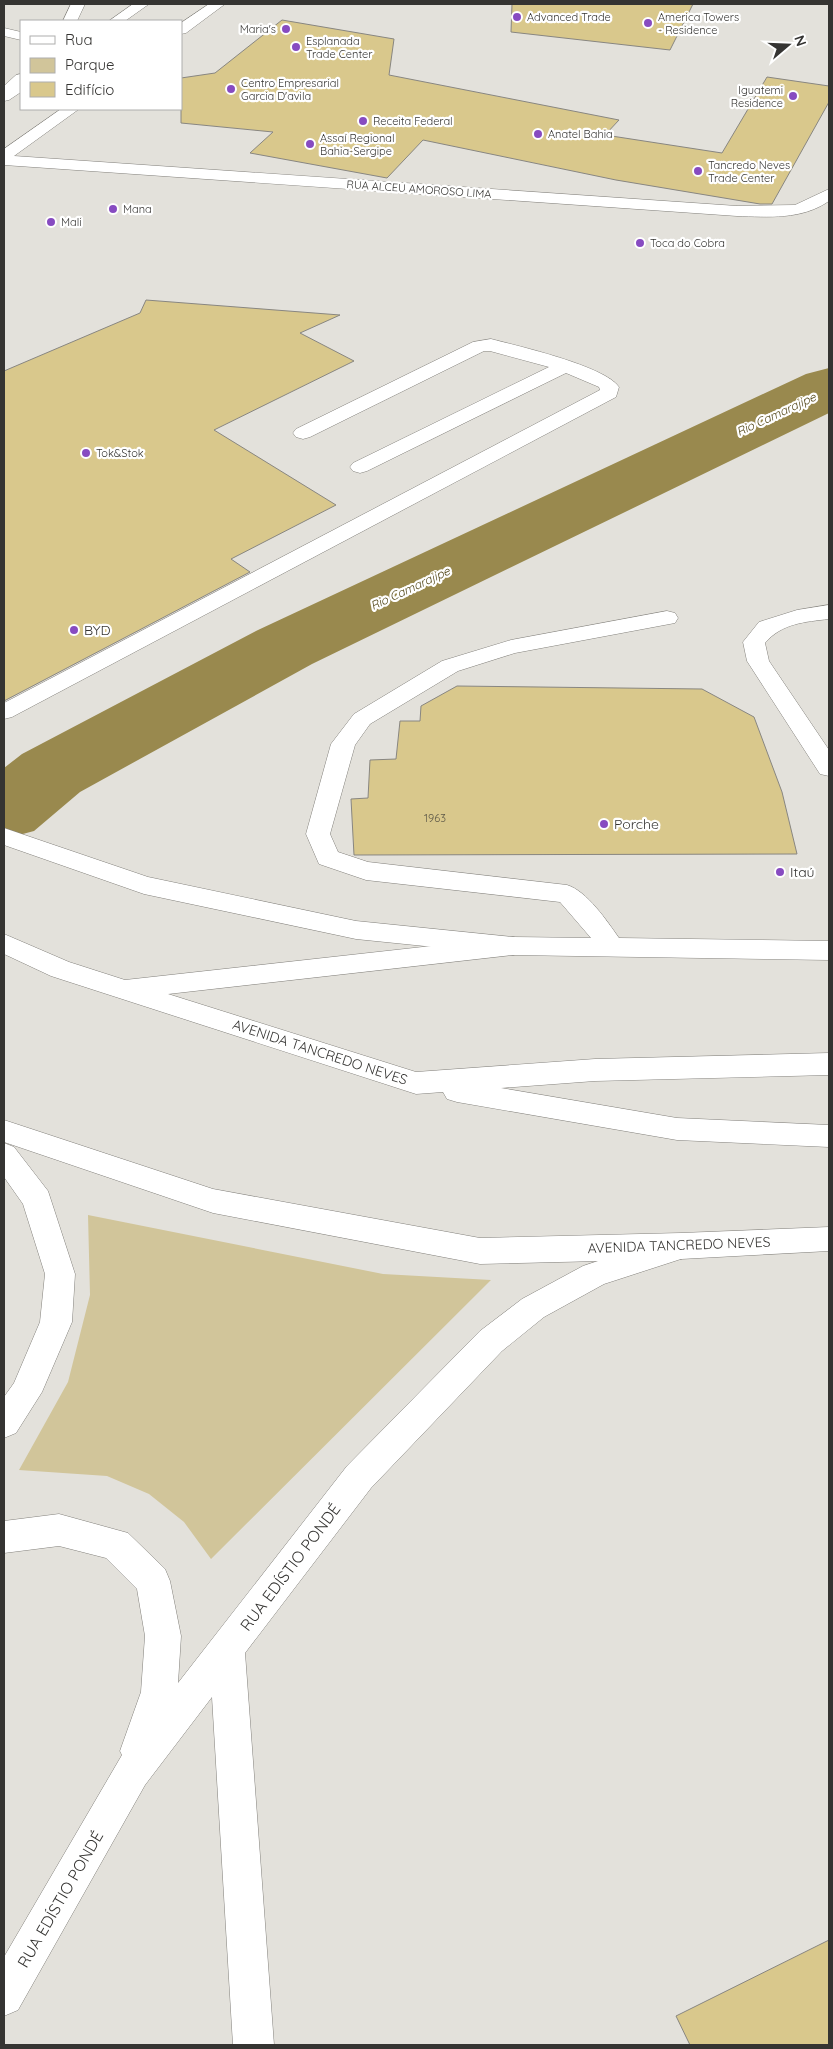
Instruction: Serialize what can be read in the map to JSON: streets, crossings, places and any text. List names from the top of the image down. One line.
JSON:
{"streets":{"street":["RUA ALCEU AMOROSO LIMA","AVENIDA TANCREDO NEVES","RUA EDÍSTIO PONDÉ"]},"crossings":[["AVENIDA TANCREDO NEVES","RUA EDÍSTIO PONDÉ"]],"water":["Rio Camarajipe"],"places":["Advanced Trade","America Towers - Residence","Maria's","Esplanada Trade Center","Centro Empresarial Garcia D'avila","Iguatemi Residence","Receita Federal","Anatel Bahia","Assaí Regional Bahia-Sergipe","Tancredo Neves Trade Center","Mana","Mali","Toca do Cobra","Tok&Stok","BYD","Porche","Itaú"],"house_numbers":["1963"],"legend":["Rua","Parque","Edifício"],"north":"right"}
